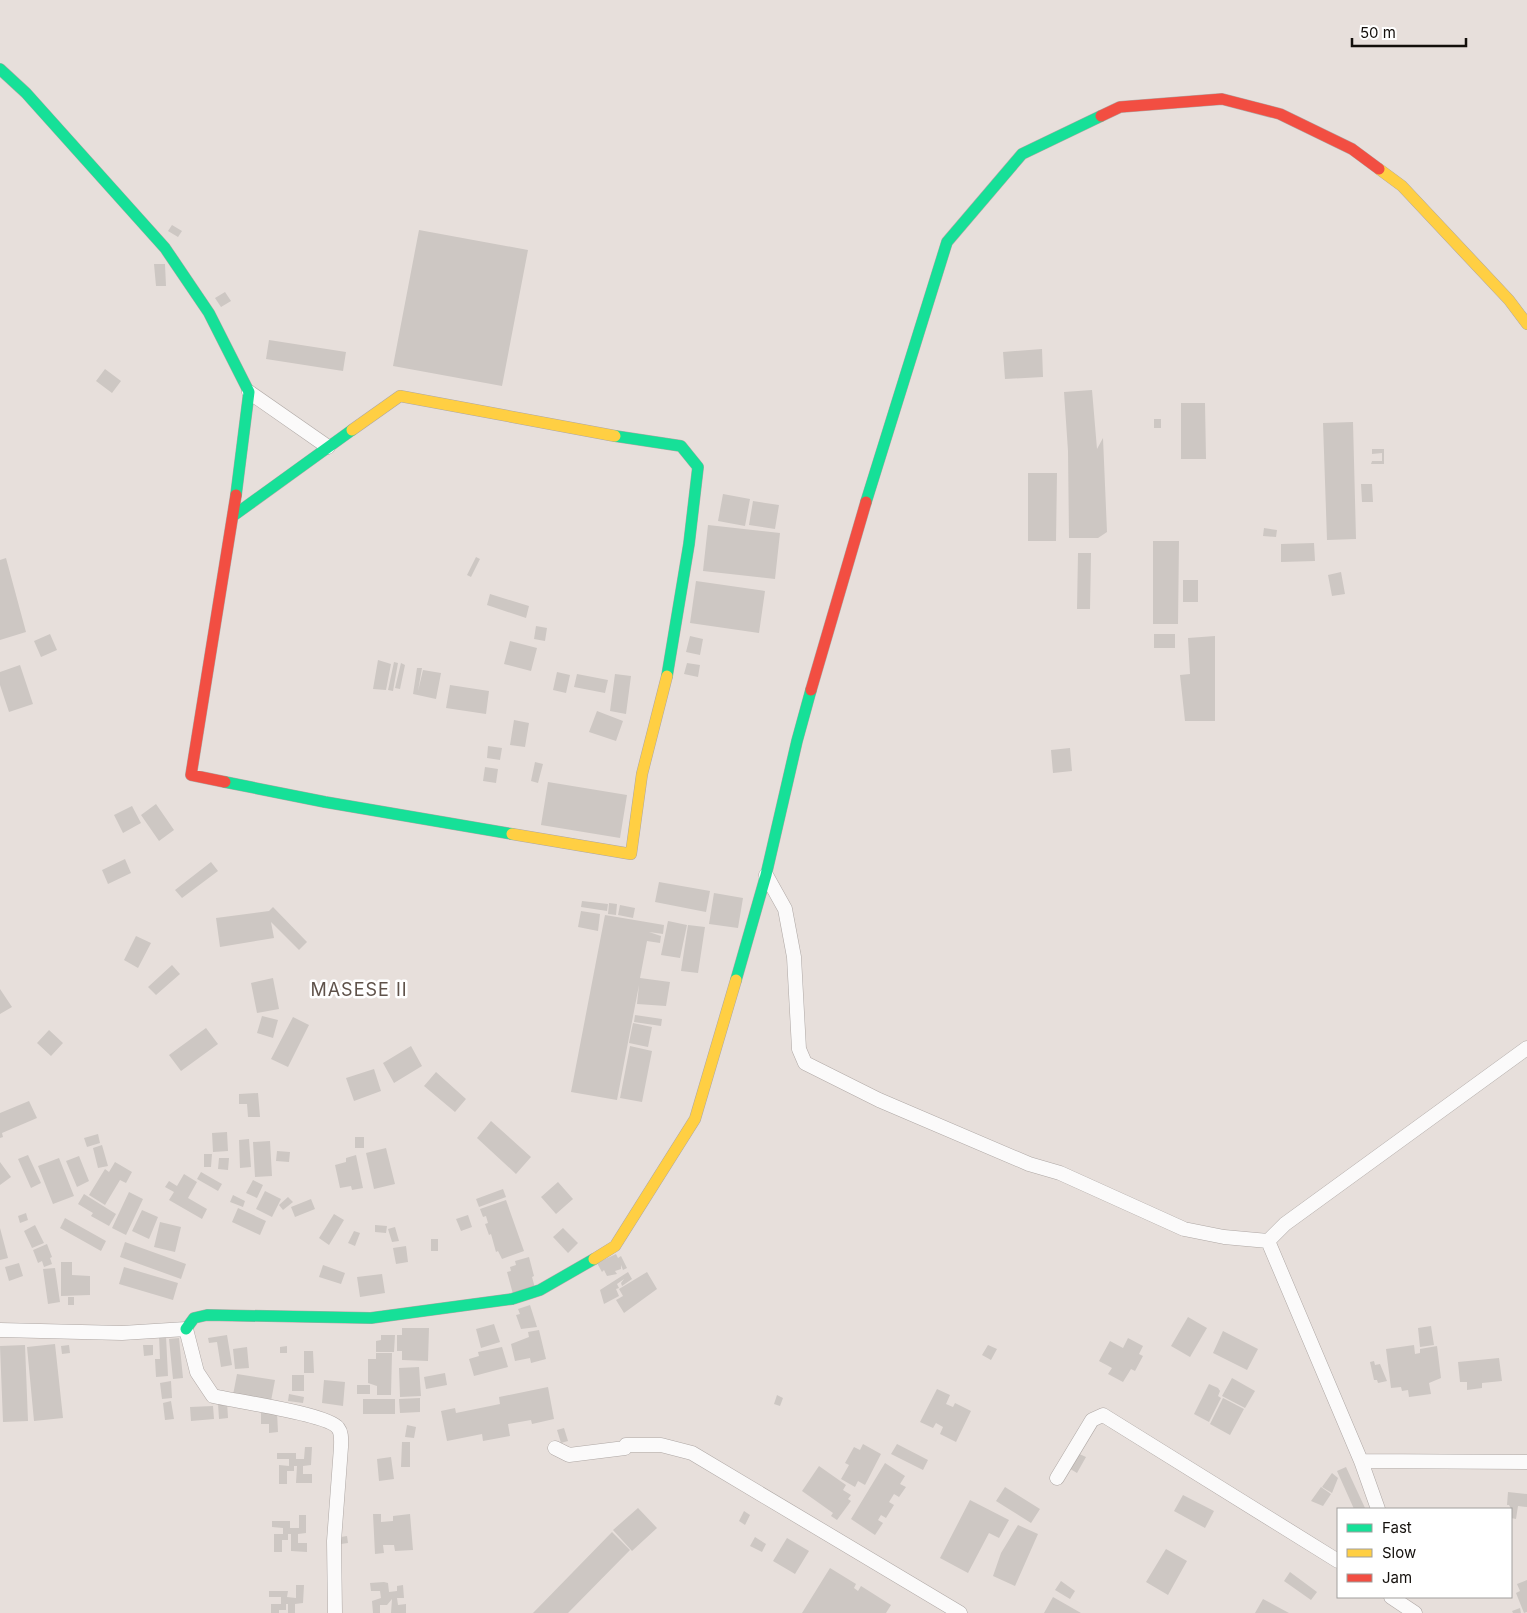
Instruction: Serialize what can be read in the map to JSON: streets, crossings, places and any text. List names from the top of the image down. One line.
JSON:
{"districts":["MASESE II"],"legend":["Fast","Slow","Jam"],"scale_bar":"50 m"}
